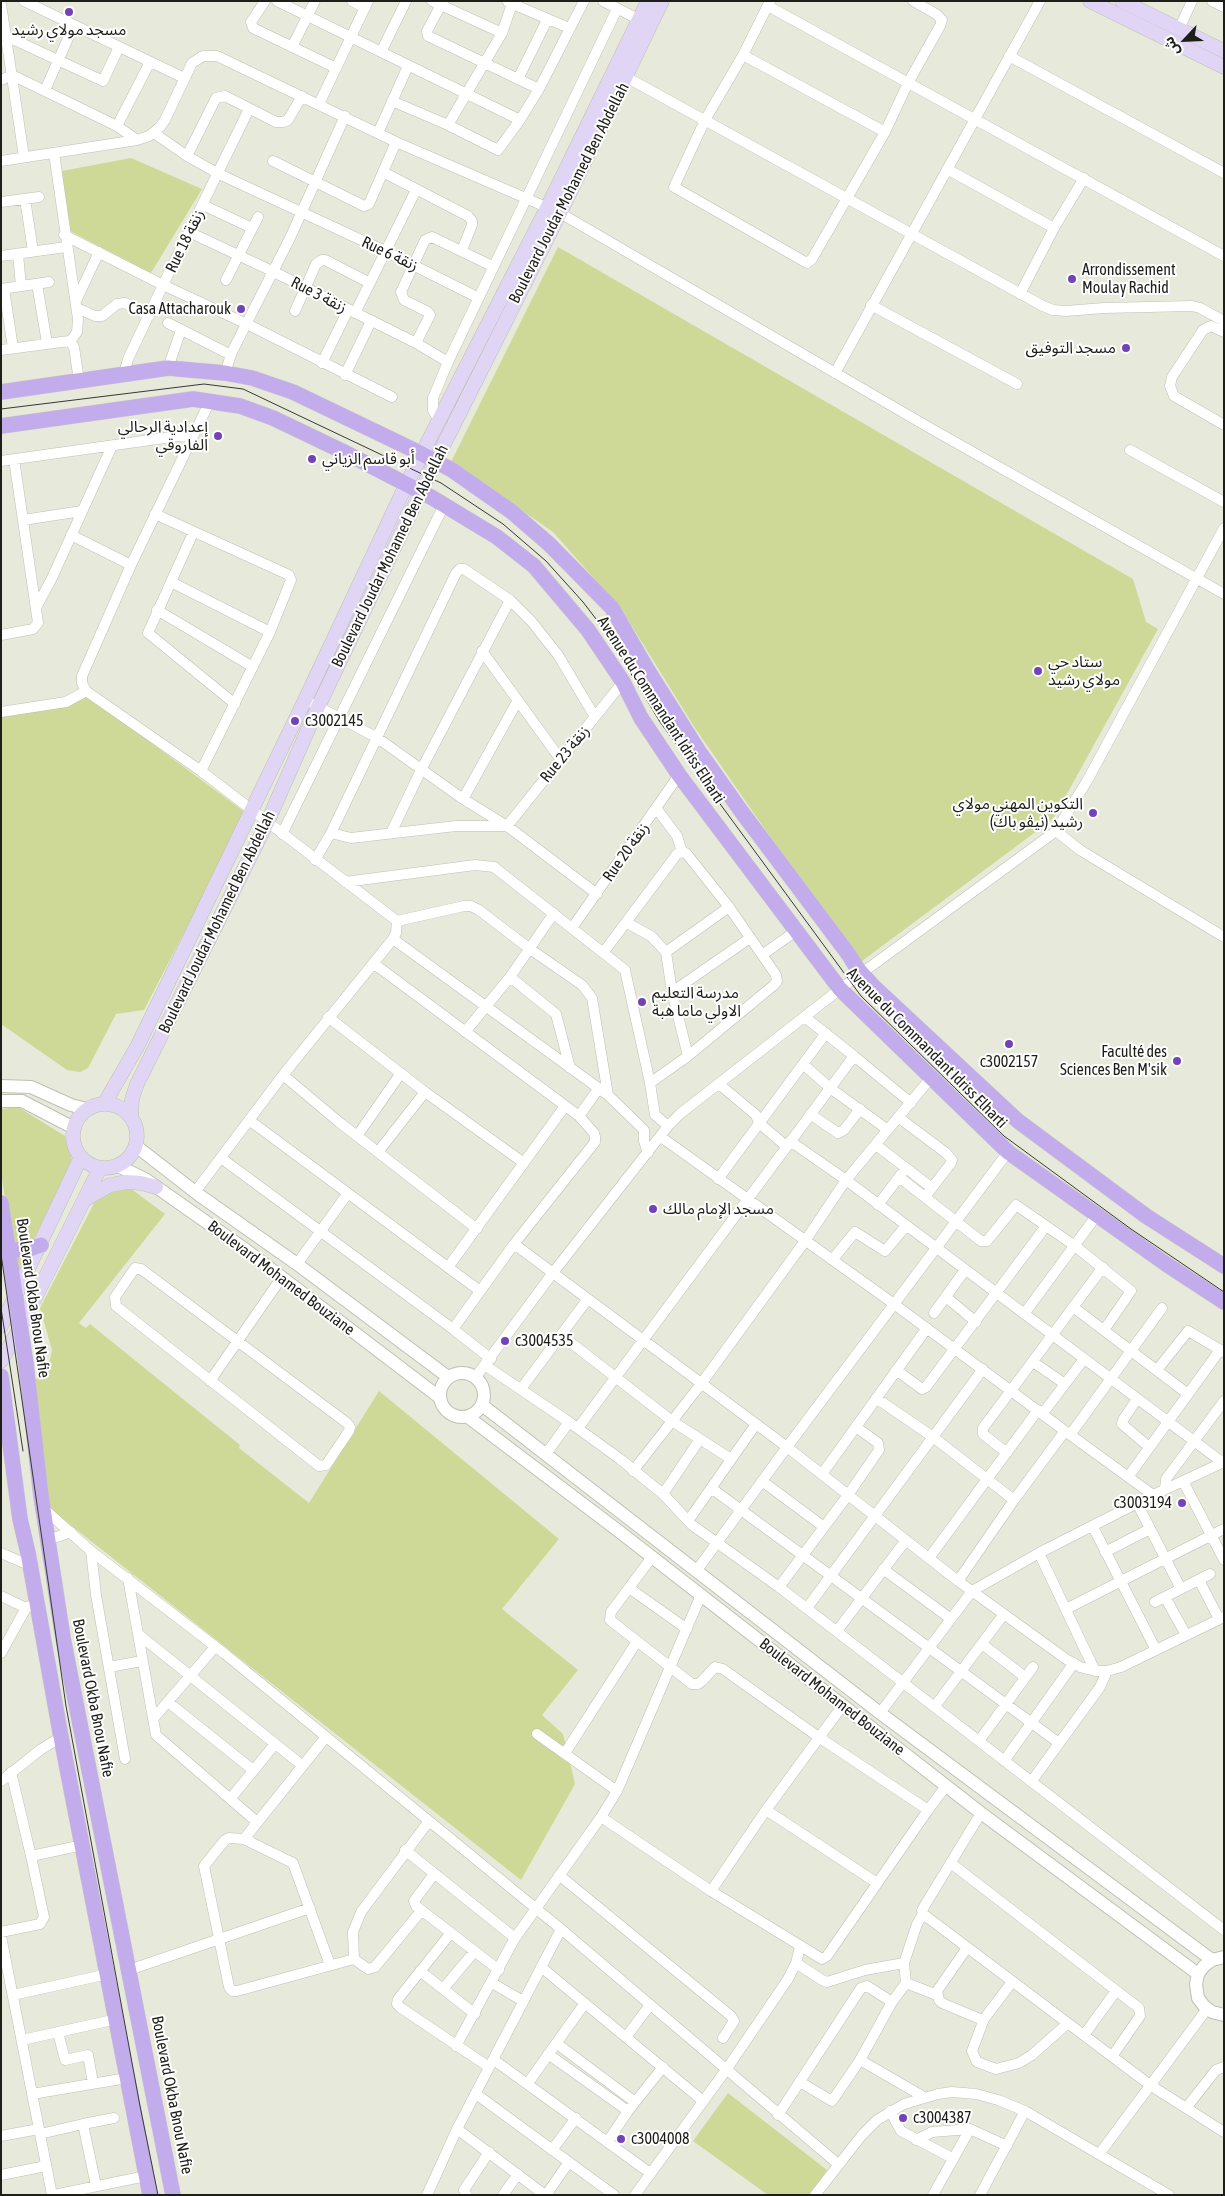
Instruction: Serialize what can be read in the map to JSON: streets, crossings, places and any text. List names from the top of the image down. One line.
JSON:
{"streets":{"main road":["Boulevard Joudar Mohamed Ben Abdellah","Avenue du Commandant Idriss Elharti","Boulevard Okba Bnou Nafie"],"street":["Rue 18 زنقة","Rue 6 زنقة","Rue 3 زنقة","Rue 23 زنقة","Rue 20 زنقة","Boulevard Mohamed Bouziane"]},"crossings":[["Boulevard Joudar Mohamed Ben Abdellah","Avenue du Commandant Idriss Elharti"],["Boulevard Joudar Mohamed Ben Abdellah","Boulevard Mohamed Bouziane"],["Rue 18 زنقة","Rue 6 زنقة"],["Rue 18 زنقة","Rue 3 زنقة"],["Rue 18 زنقة","Avenue du Commandant Idriss Elharti"],["Avenue du Commandant Idriss Elharti","Rue 23 زنقة"],["Avenue du Commandant Idriss Elharti","Rue 20 زنقة"]],"places":["مسجد مولاي رشيد","Arrondissement Moulay Rachid","Casa Attacharouk","مسجد التوفيق","إعدادية الرحالي الفاروقي","أبو قاسم الزياني","ستاد حي مولاي رشيد","c3002145","التكوين المهني مولاي رشيد (نيڤو باك)","مدرسة التعليم الاولي ماما هبة","c3002157","Faculté des Sciences Ben M'sik","مسجد الإمام مالك","c3004535","c3003194","c3004387","c3004008"],"north":"bottom left"}
